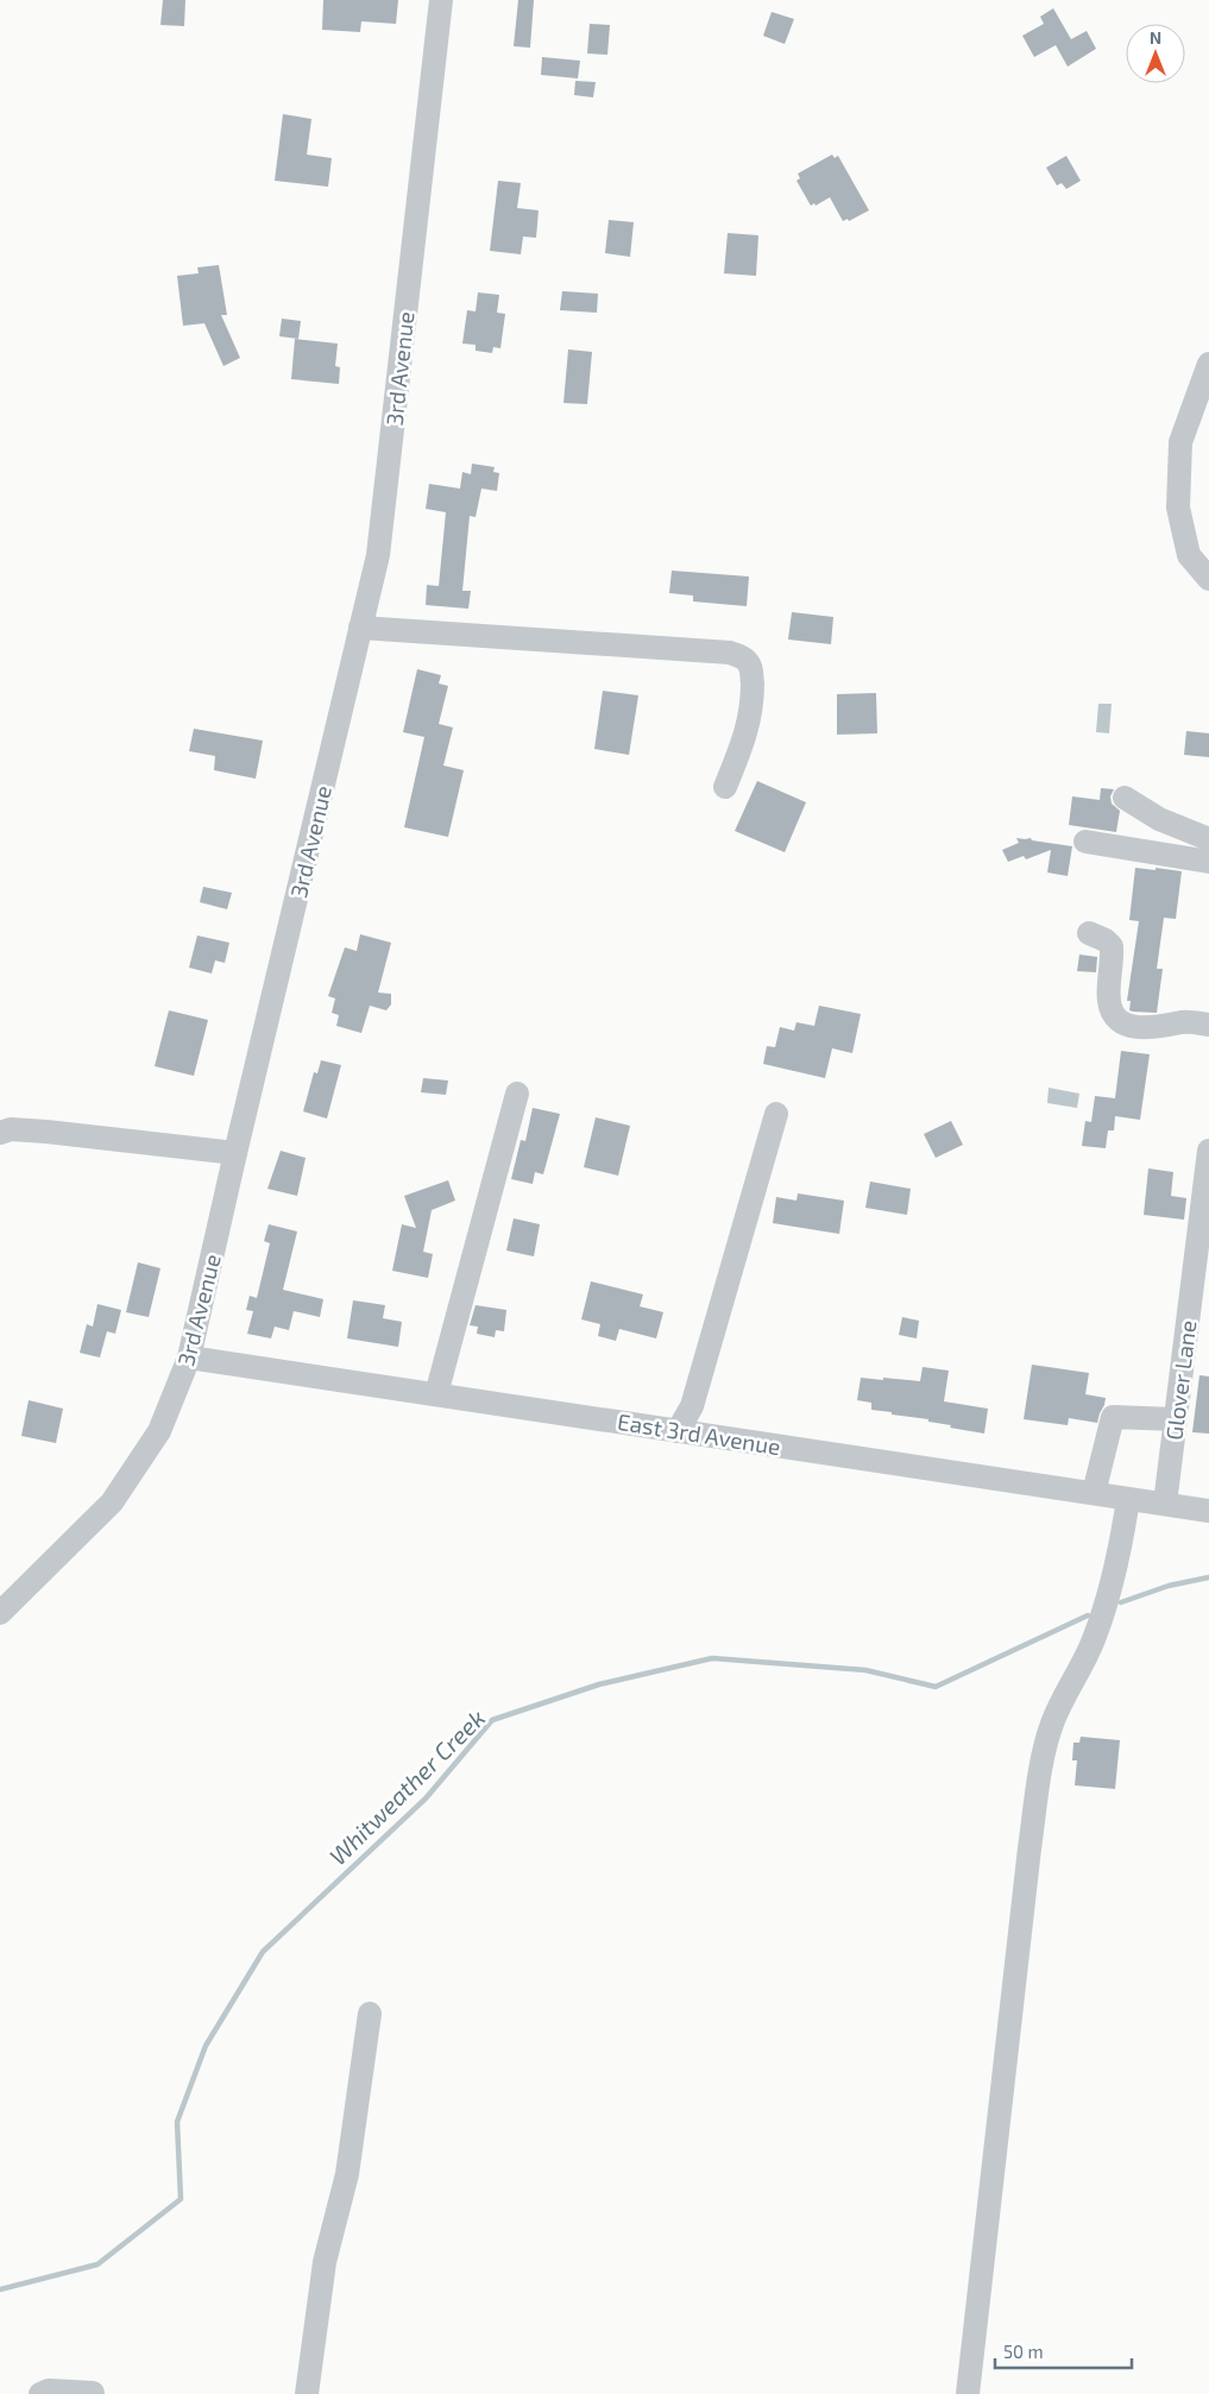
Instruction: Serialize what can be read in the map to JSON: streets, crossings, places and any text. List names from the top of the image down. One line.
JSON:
{"streets":{"street":["3rd Avenue","Glover Lane","East 3rd Avenue"]},"crossings":[["3rd Avenue","East 3rd Avenue"],["Glover Lane","East 3rd Avenue"]],"water":["Whitweather Creek"],"scale_bar":"50 m","north":"top"}
